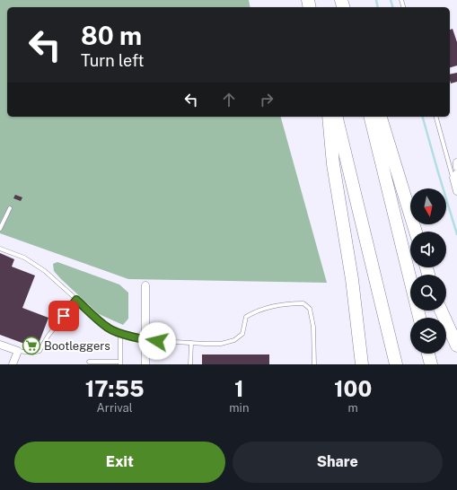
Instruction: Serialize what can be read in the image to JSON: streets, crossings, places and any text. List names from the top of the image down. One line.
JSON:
{"places":{"supermarket":["Bootleggers"]},"north":"bottom","page":{"turn":["80 m","Turn left"],"eta":["17:55","Arrival","1","min","100","m"],"buttons":["Exit","Share"]}}
